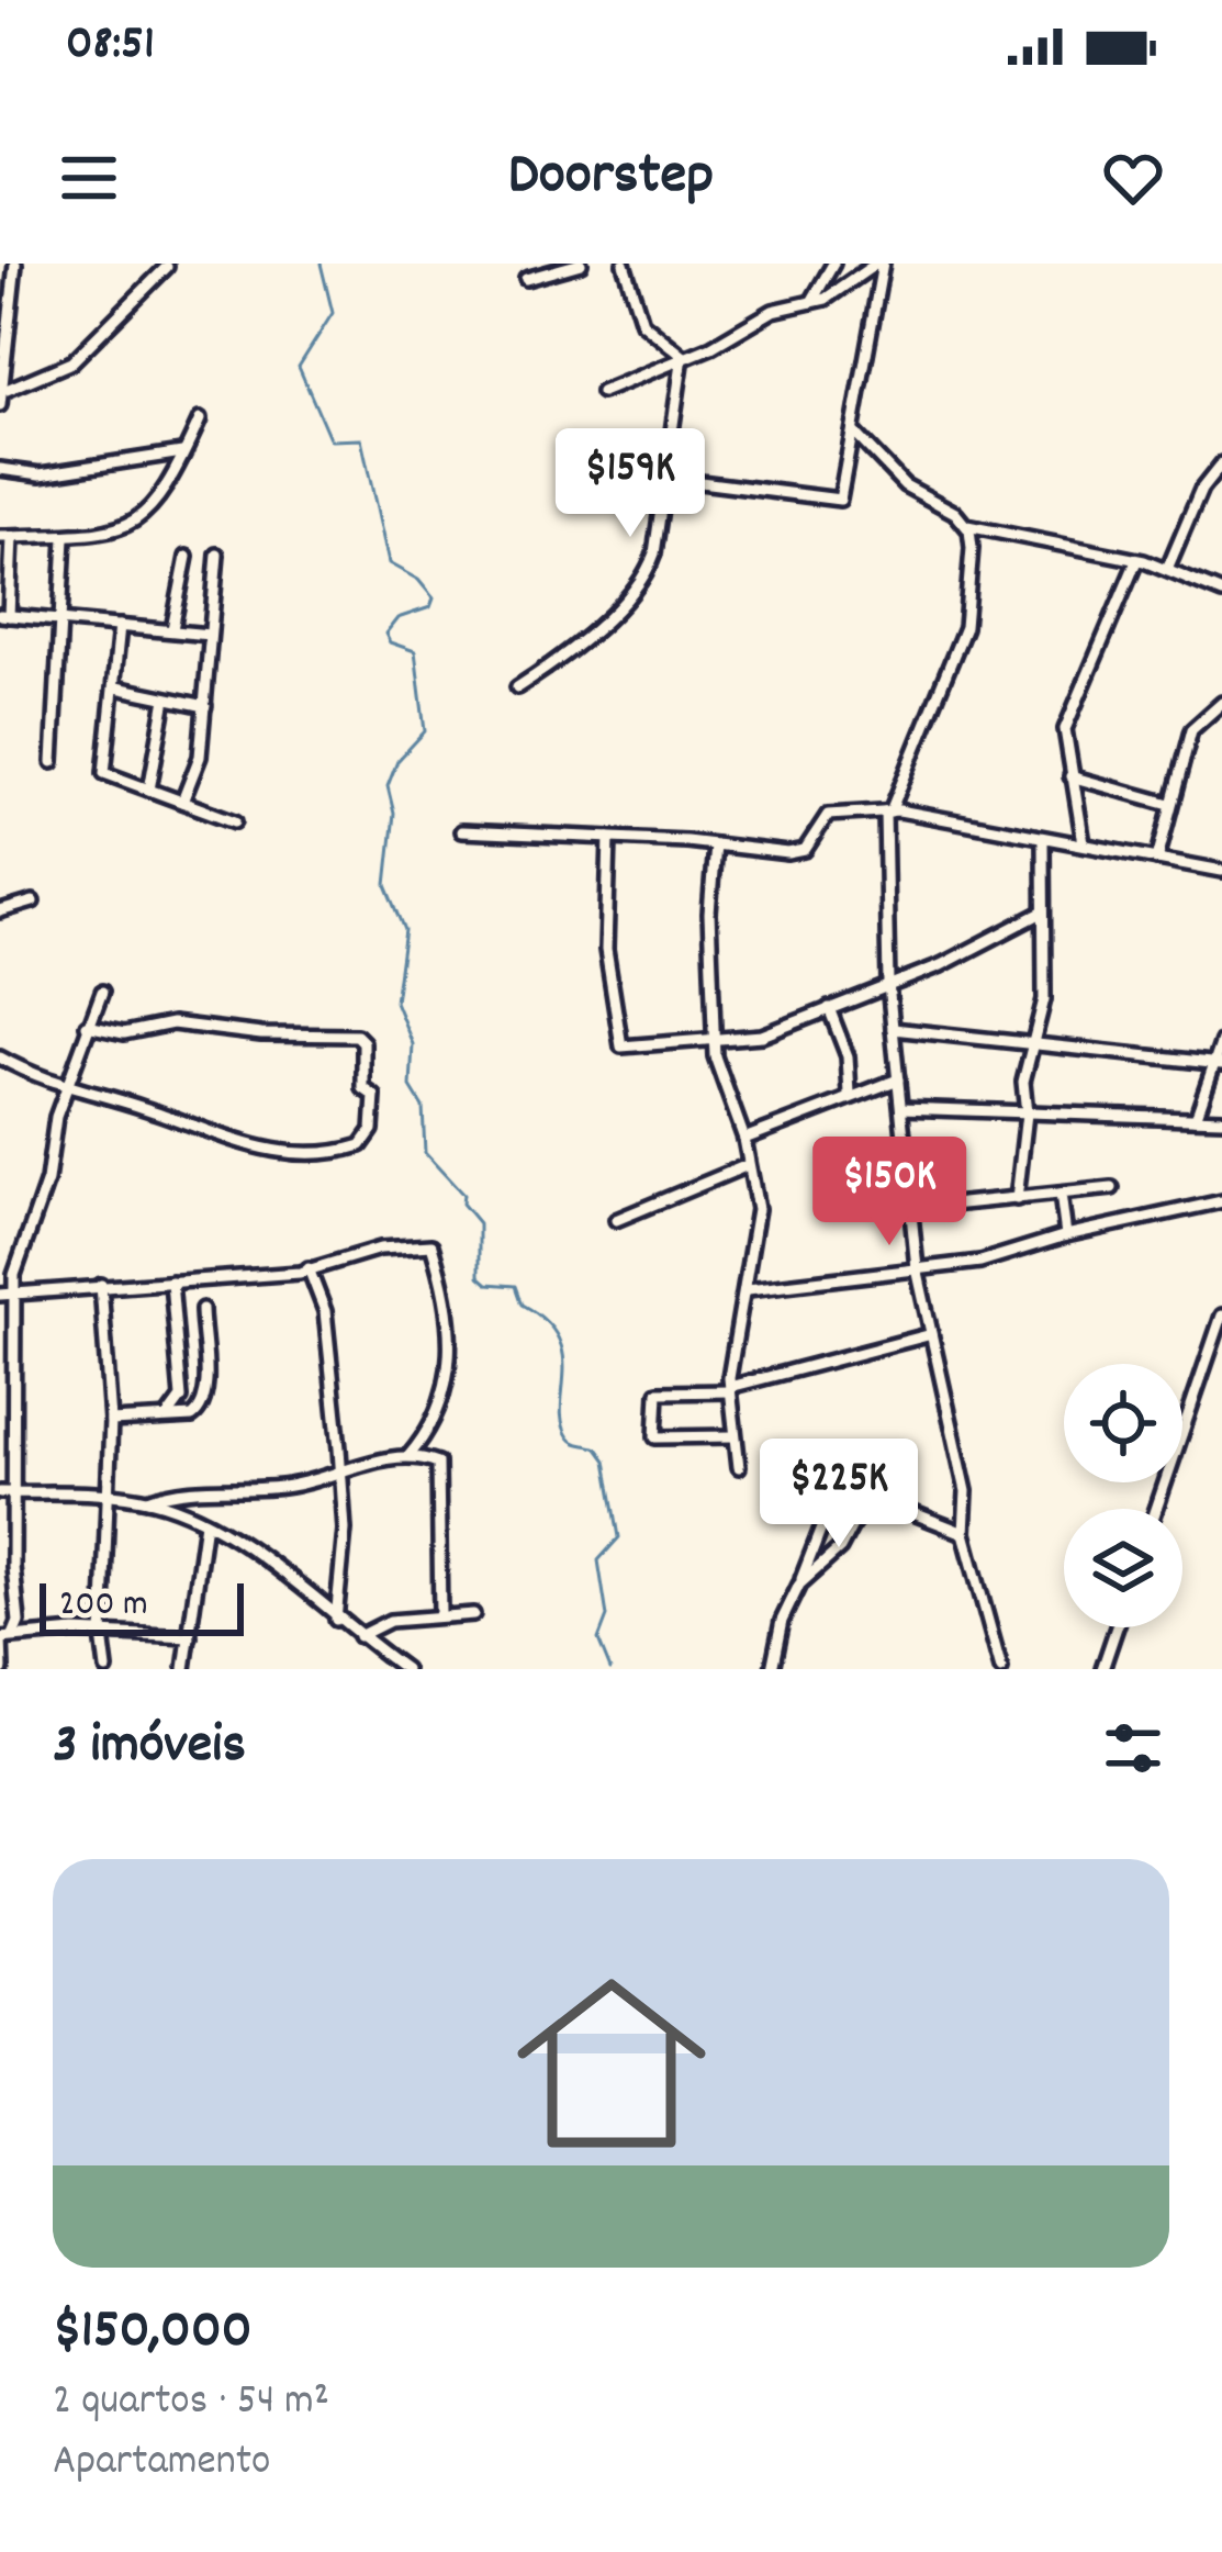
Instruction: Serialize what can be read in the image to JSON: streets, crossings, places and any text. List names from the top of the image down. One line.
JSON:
{"scale_bar":"200 m","page":{"status":"08:51","header":"Doorstep","price":["$159K","$150K","$225K"],"scale":"200 m","heading":"3 imóveis","list":[{"name":"$150,000","note":"2 quartos · 54 m² · Apartamento"}]}}
